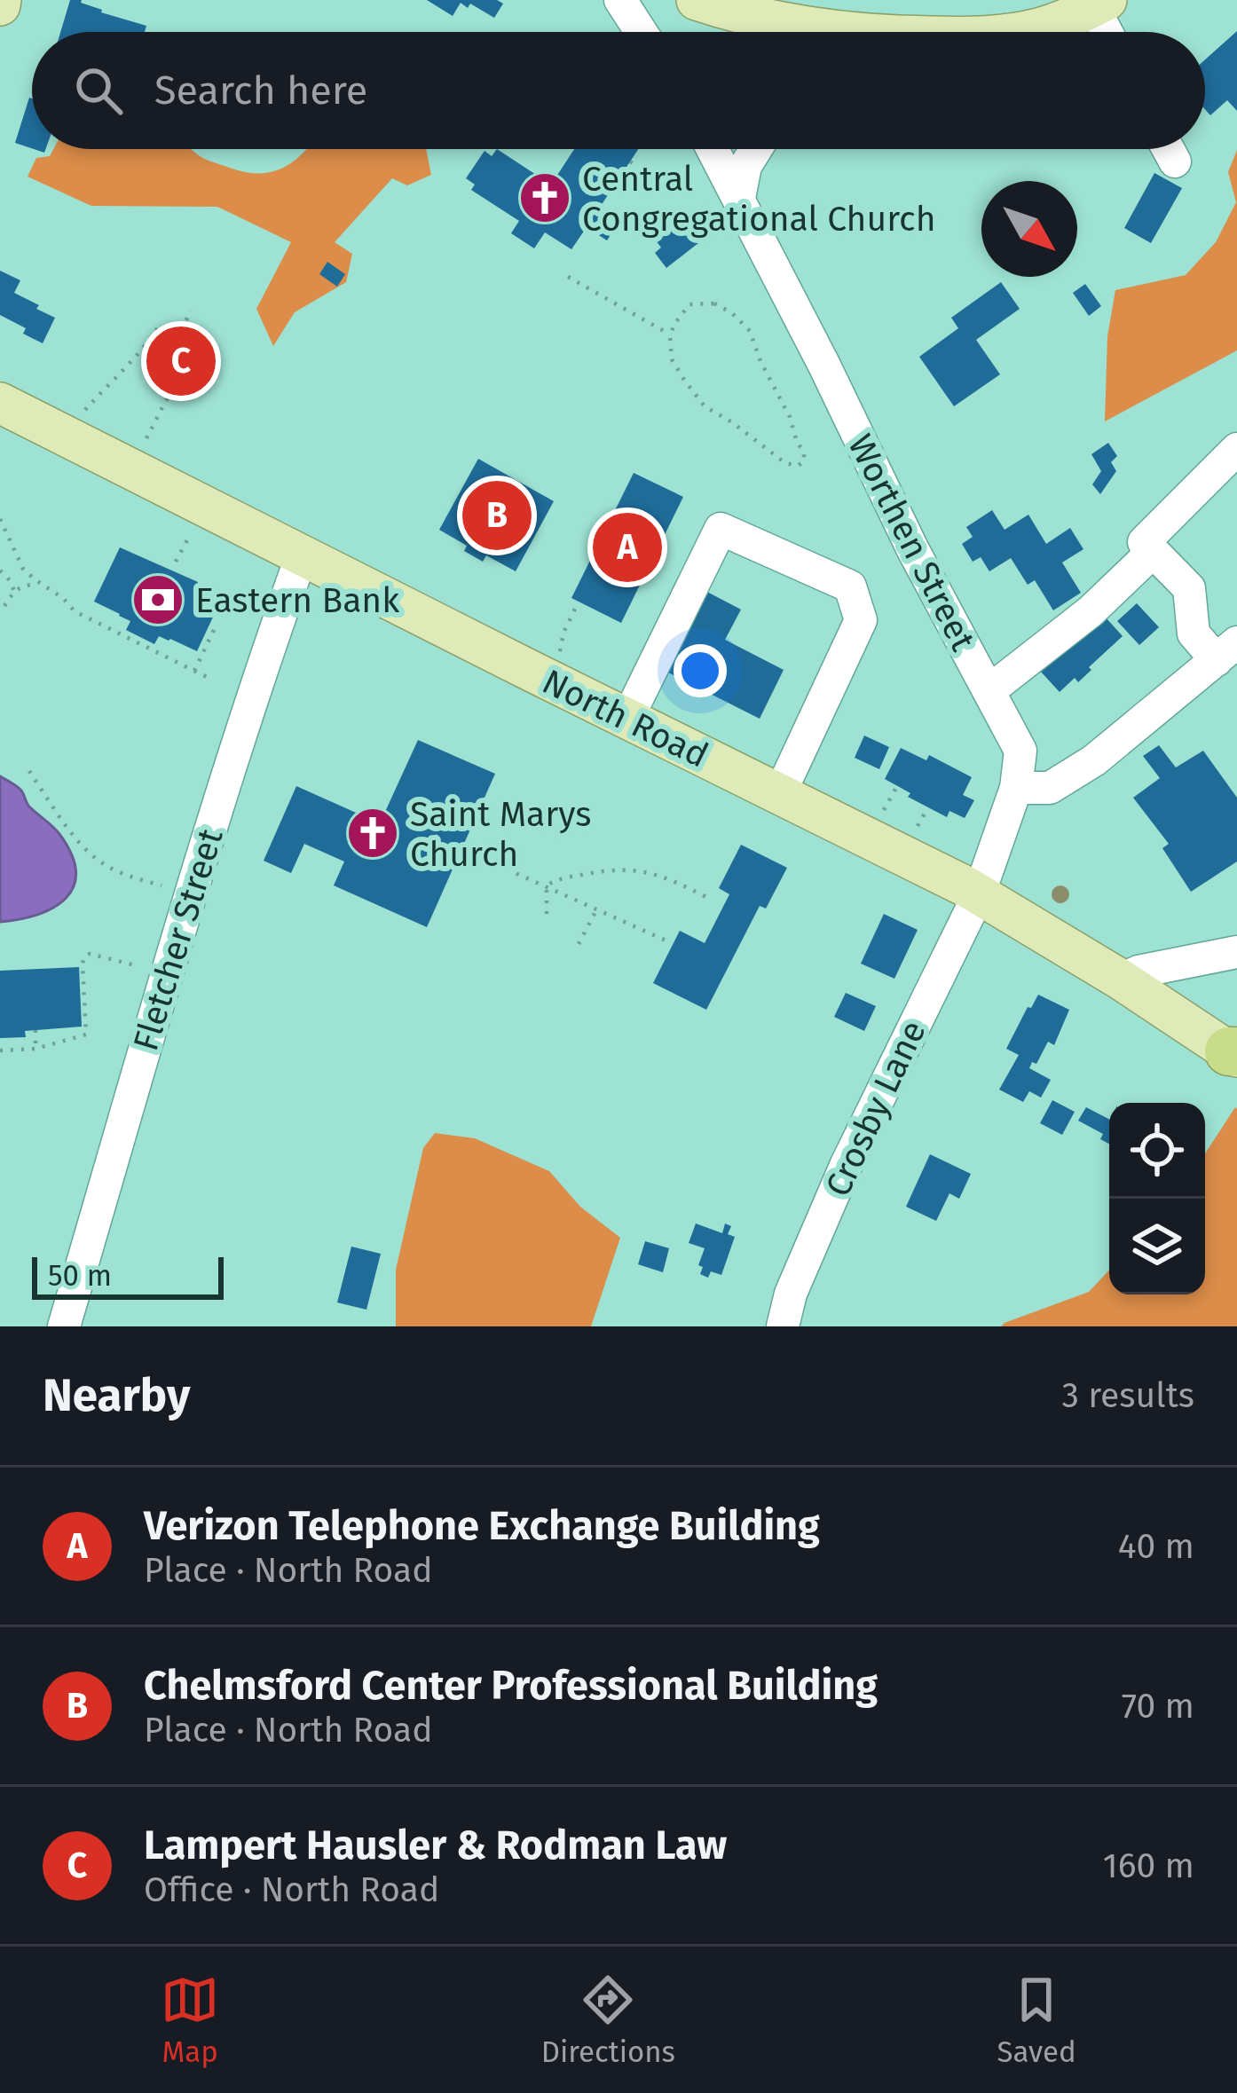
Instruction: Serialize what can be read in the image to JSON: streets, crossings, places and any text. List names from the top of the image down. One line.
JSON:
{"streets":{"main road":["North Road"],"street":["Worthen Street","Fletcher Street","Crosby Lane"]},"crossings":[["Worthen Street","North Road"],["Worthen Street","Crosby Lane"],["North Road","Fletcher Street"],["North Road","Crosby Lane"]],"places":{"church":["Central Congregational Church","Saint Marys Church"],"bank":["Eastern Bank"]},"scale_bar":"50 m","north":"bottom right","page":{"search":"Search here","pins":["C","B","A"],"scale":"50 m","heading":["Nearby","3 results"],"list":[{"mark":"A","name":"Verizon Telephone Exchange Building","note":"Place · North Road","value":"40 m"},{"mark":"B","name":"Chelmsford Center Professional Building","note":"Place · North Road","value":"70 m"},{"mark":"C","name":"Lampert Hausler & Rodman Law","note":"Office · North Road","value":"160 m"}],"nav":["Map","Directions","Saved"]}}
